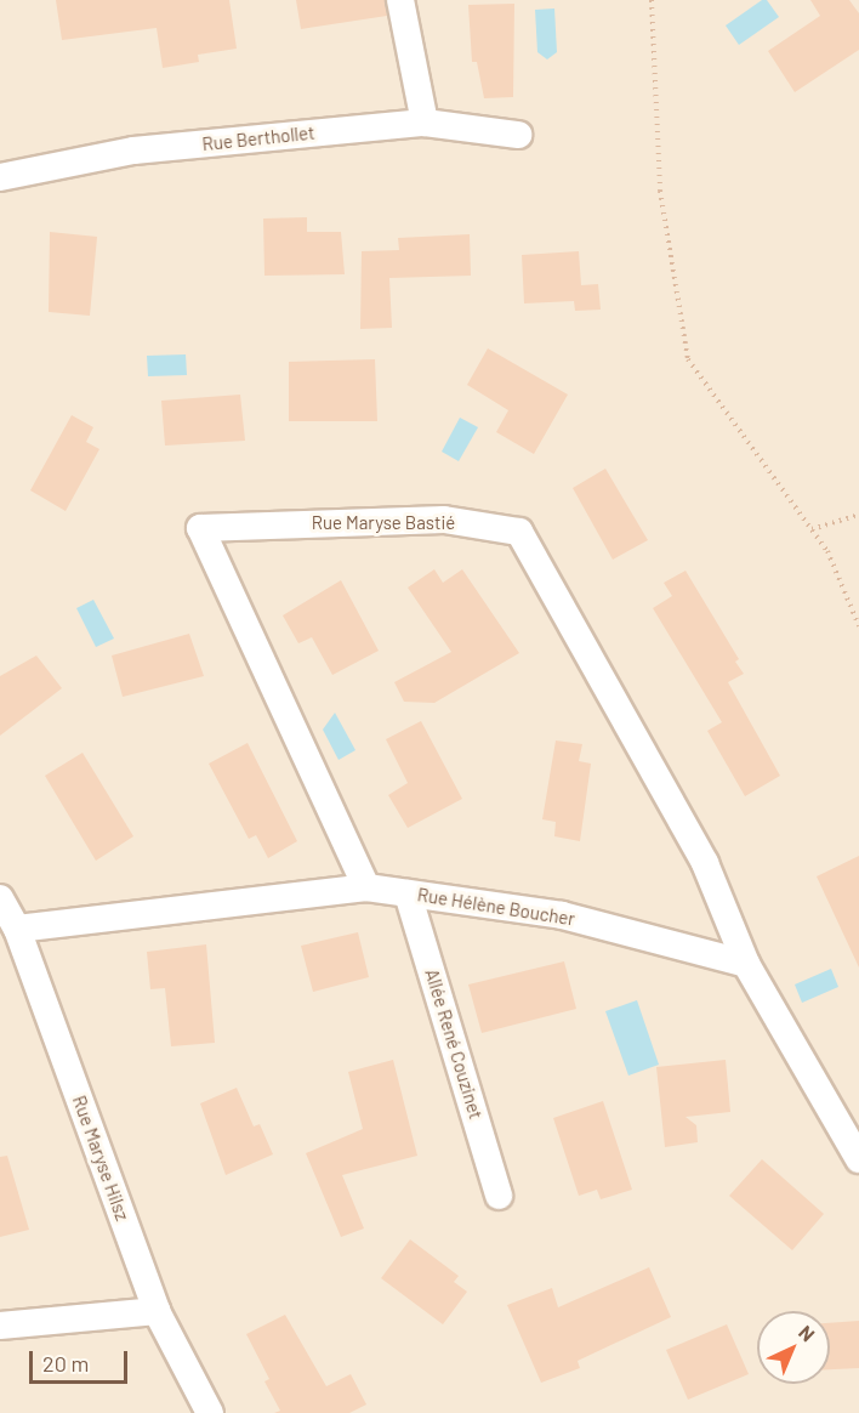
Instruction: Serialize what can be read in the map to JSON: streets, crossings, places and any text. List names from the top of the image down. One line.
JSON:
{"streets":{"street":["Rue Berthollet","Rue Maryse Bastié","Rue Hélène Boucher","Allée René Couzinet","Rue Maryse Hilsz"]},"crossings":[["Rue Maryse Bastié","Rue Hélène Boucher"],["Rue Hélène Boucher","Allée René Couzinet"],["Rue Hélène Boucher","Rue Maryse Hilsz"]],"scale_bar":"20 m","north":"top right"}
